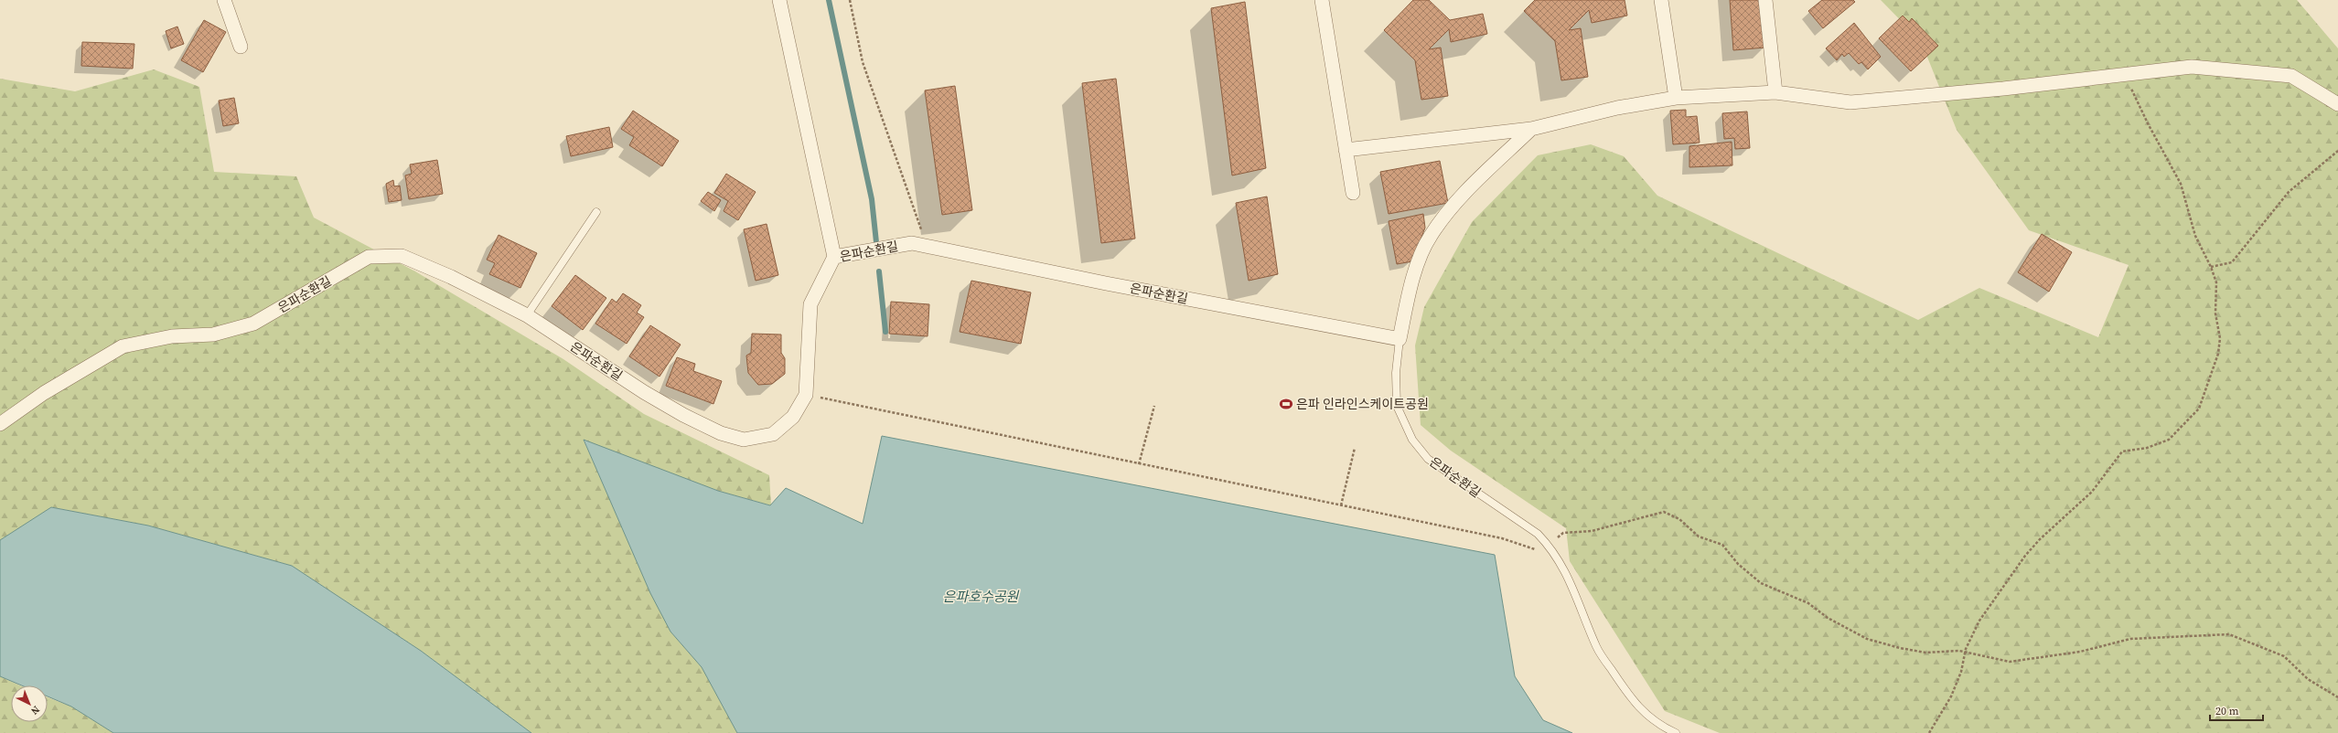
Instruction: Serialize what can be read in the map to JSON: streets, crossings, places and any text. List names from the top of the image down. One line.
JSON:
{"streets":{"street":["은파순환길"]},"water":["은파호수공원"],"places":{"sports":["은파 인라인스케이트공원"]},"scale_bar":"20 m","north":"bottom right"}
